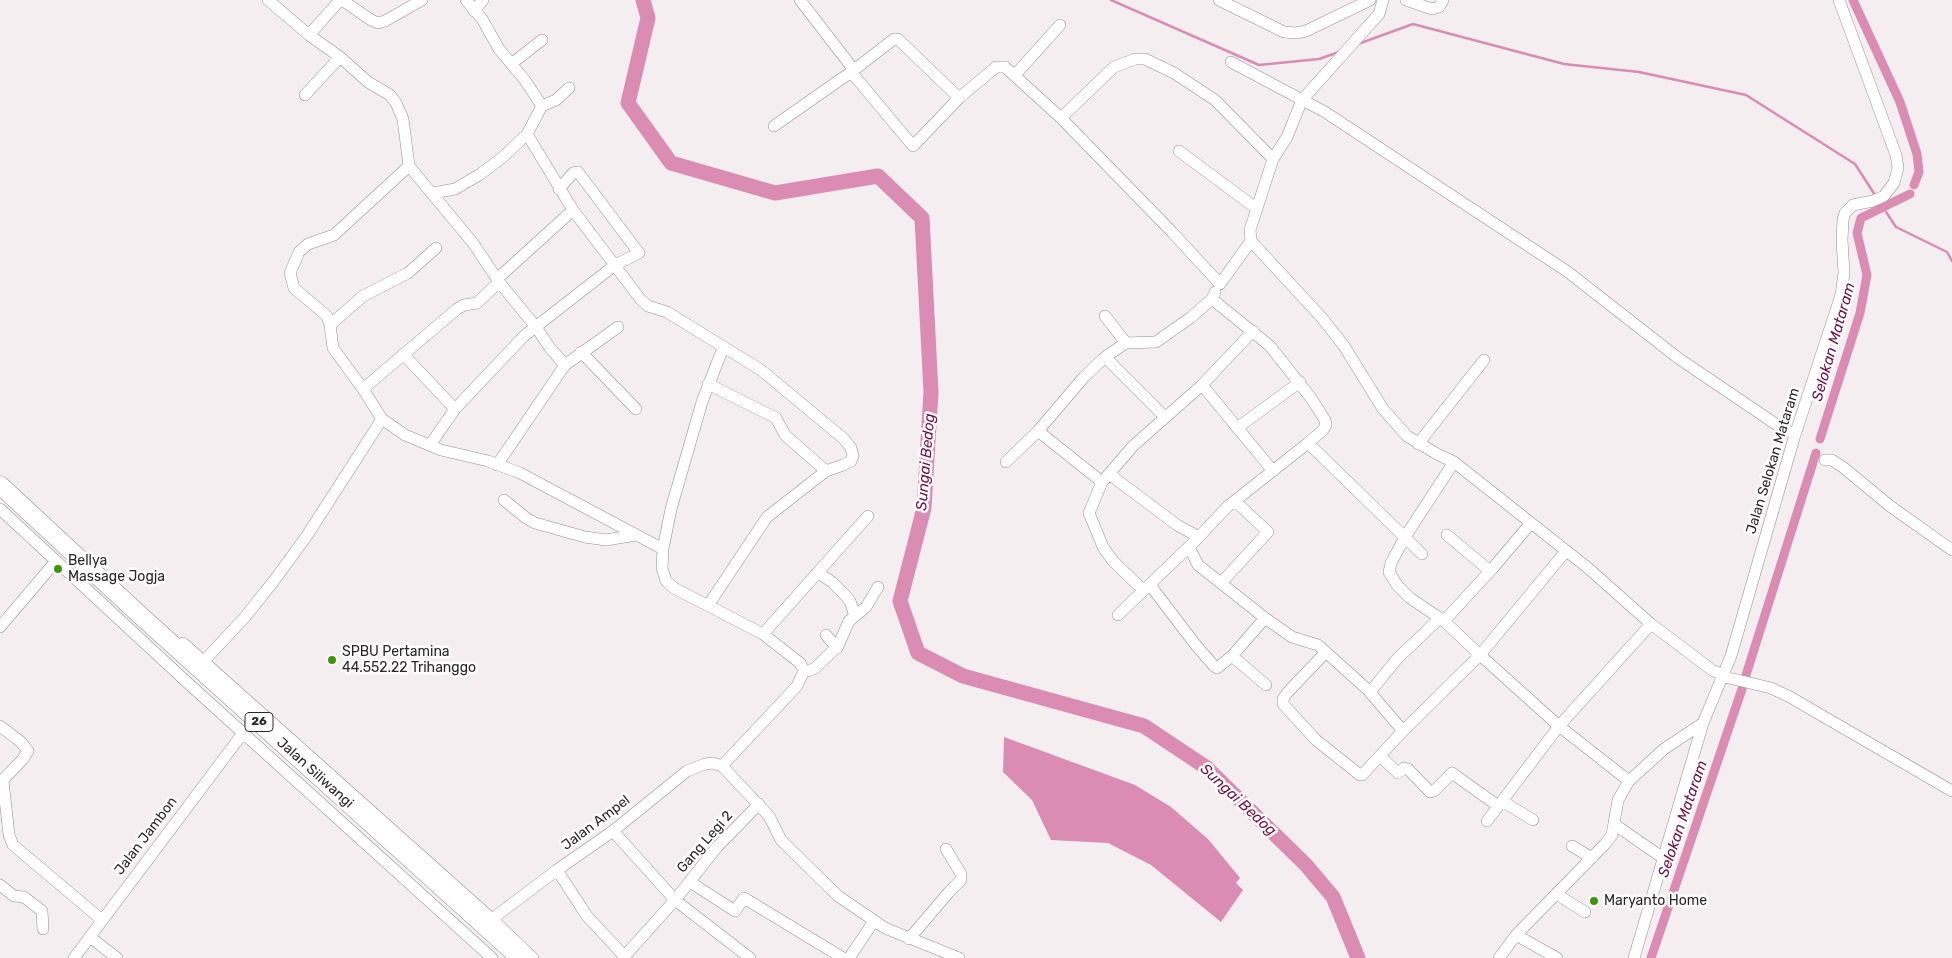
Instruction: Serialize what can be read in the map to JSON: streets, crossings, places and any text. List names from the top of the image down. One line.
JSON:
{"streets":{"highway":["26","Jalan Siliwangi"],"street":["Jalan Selokan Mataram","Jalan Ampel","Jalan Jambon","Gang Legi 2"]},"water":["Selokan Mataram","Sungai Bedog"],"places":["Bellya Massage Jogja","SPBU Pertamina 44.552.22 Trihanggo","Maryanto Home"]}
